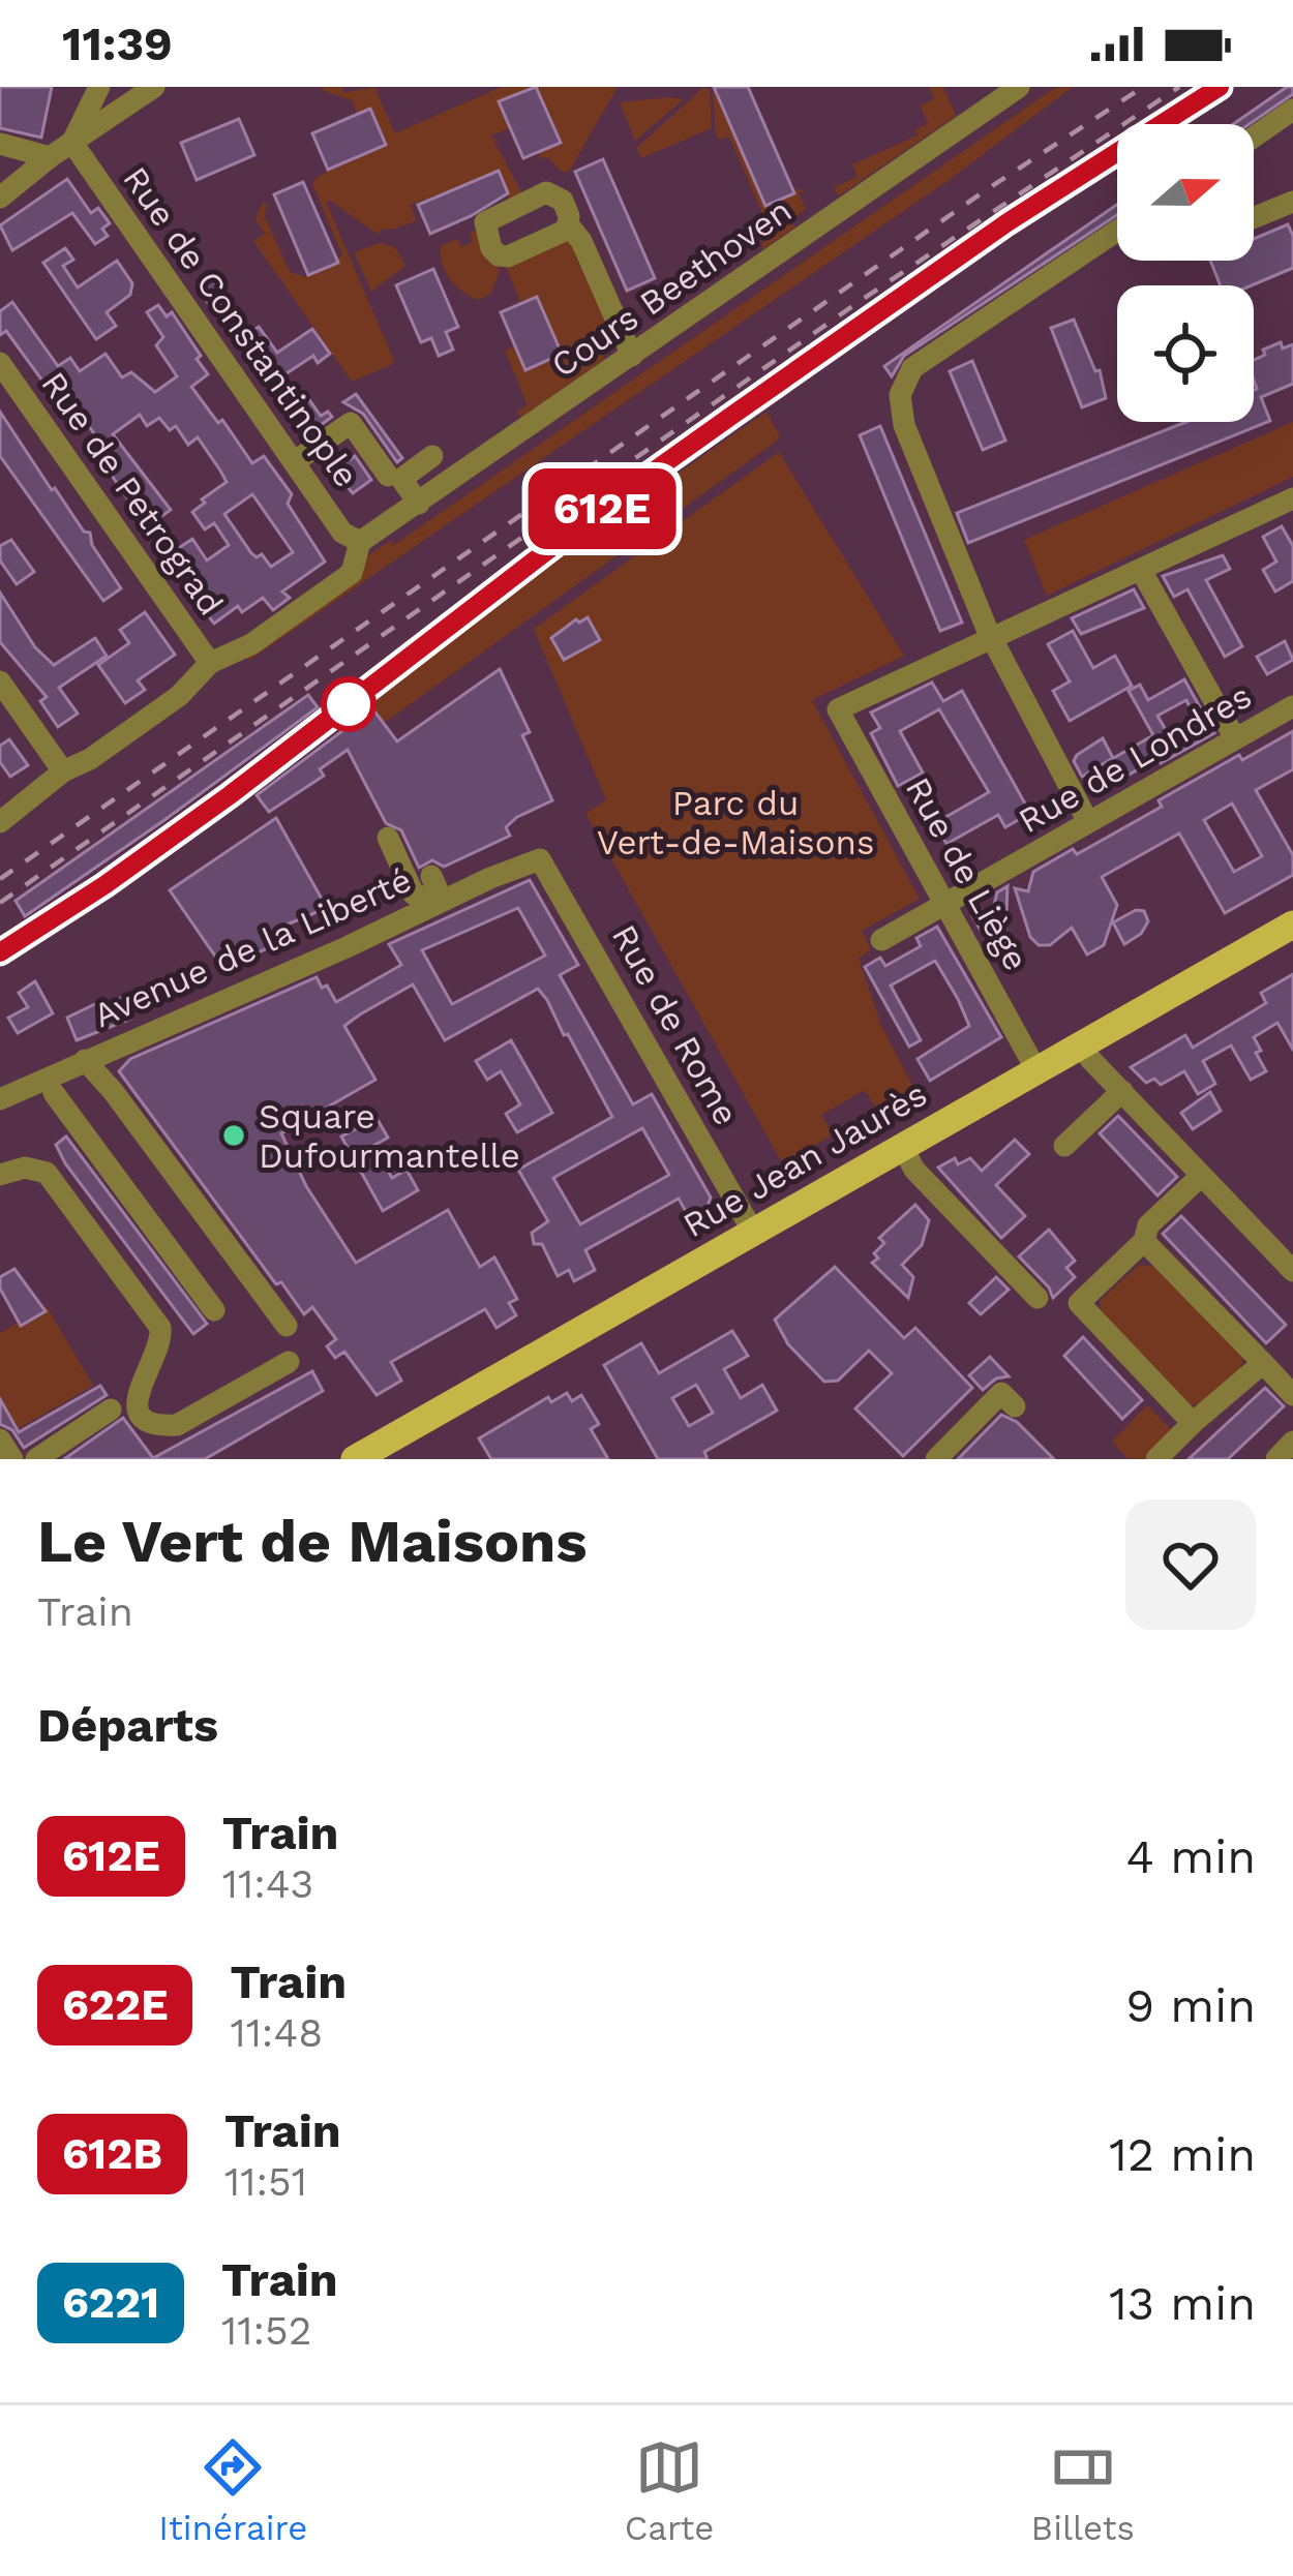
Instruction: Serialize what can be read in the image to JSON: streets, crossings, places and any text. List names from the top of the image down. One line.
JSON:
{"streets":{"main road":["Rue Jean Jaurès"],"street":["Cours Beethoven","Rue de Constantinople","Rue de Petrograd","Rue de Londres","Rue de Liège","Avenue de la Liberté","Rue de Rome"]},"crossings":[["Cours Beethoven","Rue de Constantinople"],["Rue de Londres","Rue de Liège"],["Rue de Liège","Rue Jean Jaurès"],["Avenue de la Liberté","Rue de Rome"],["Rue de Rome","Rue Jean Jaurès"]],"parks":["Parc du Vert-de-Maisons"],"places":["Square Dufourmantelle"],"north":"right","page":{"status":"11:39","on_map":"612E","heading":[["Le Vert de Maisons","Train"],"Départs"],"list":[{"mark":"612E","name":"Train","note":"11:43","value":"4 min"},{"mark":"622E","name":"Train","note":"11:48","value":"9 min"},{"mark":"612B","name":"Train","note":"11:51","value":"12 min"},{"mark":"6221","name":"Train","note":"11:52","value":"13 min"}],"tabs":["Itinéraire","Carte","Billets"]}}
